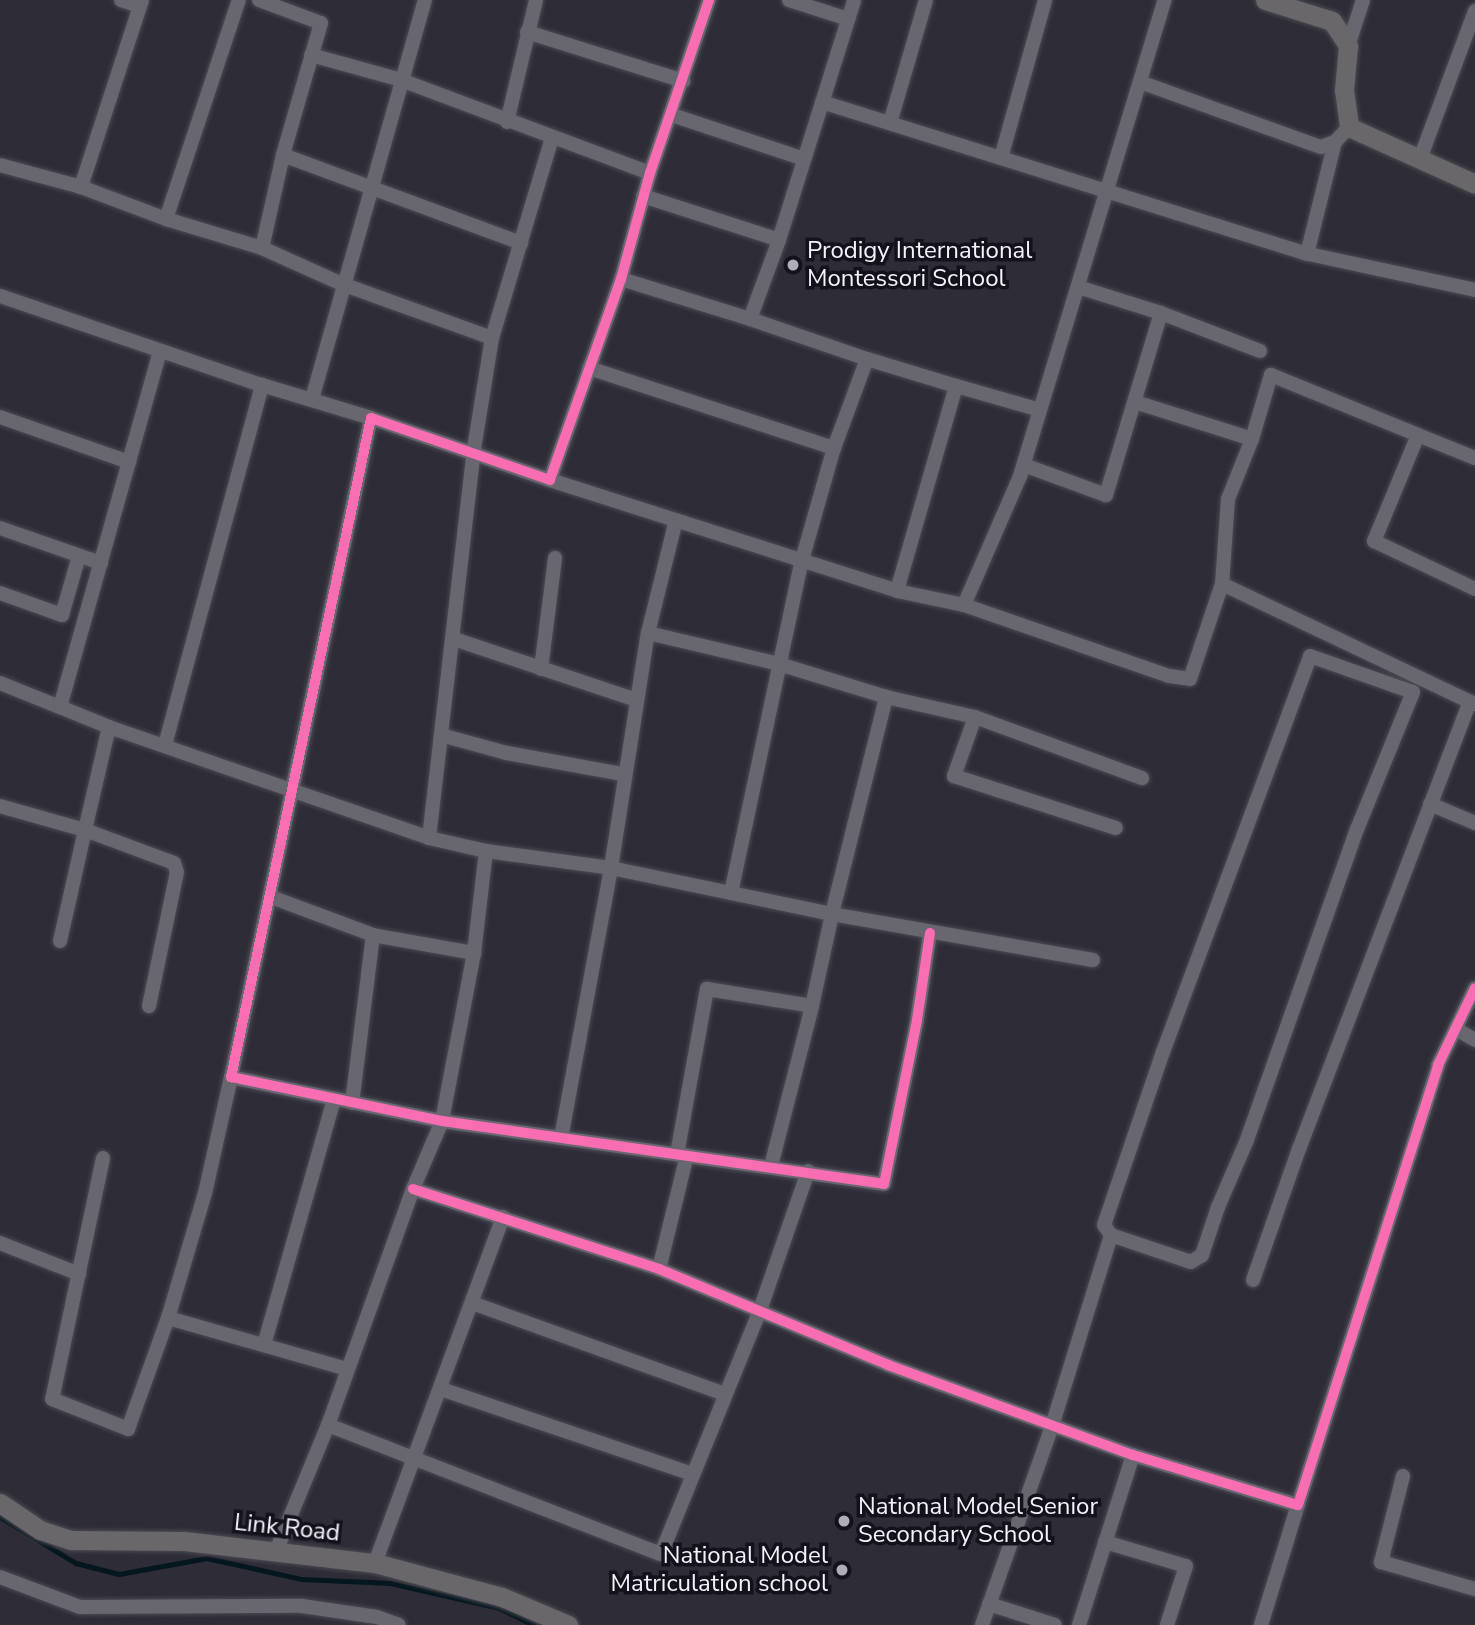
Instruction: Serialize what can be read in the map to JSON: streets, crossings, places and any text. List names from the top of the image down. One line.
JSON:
{"streets":{"street":["Link Road"]},"places":["Prodigy International Montessori School","National Model Senior Secondary School","National Model Matriculation school"]}
